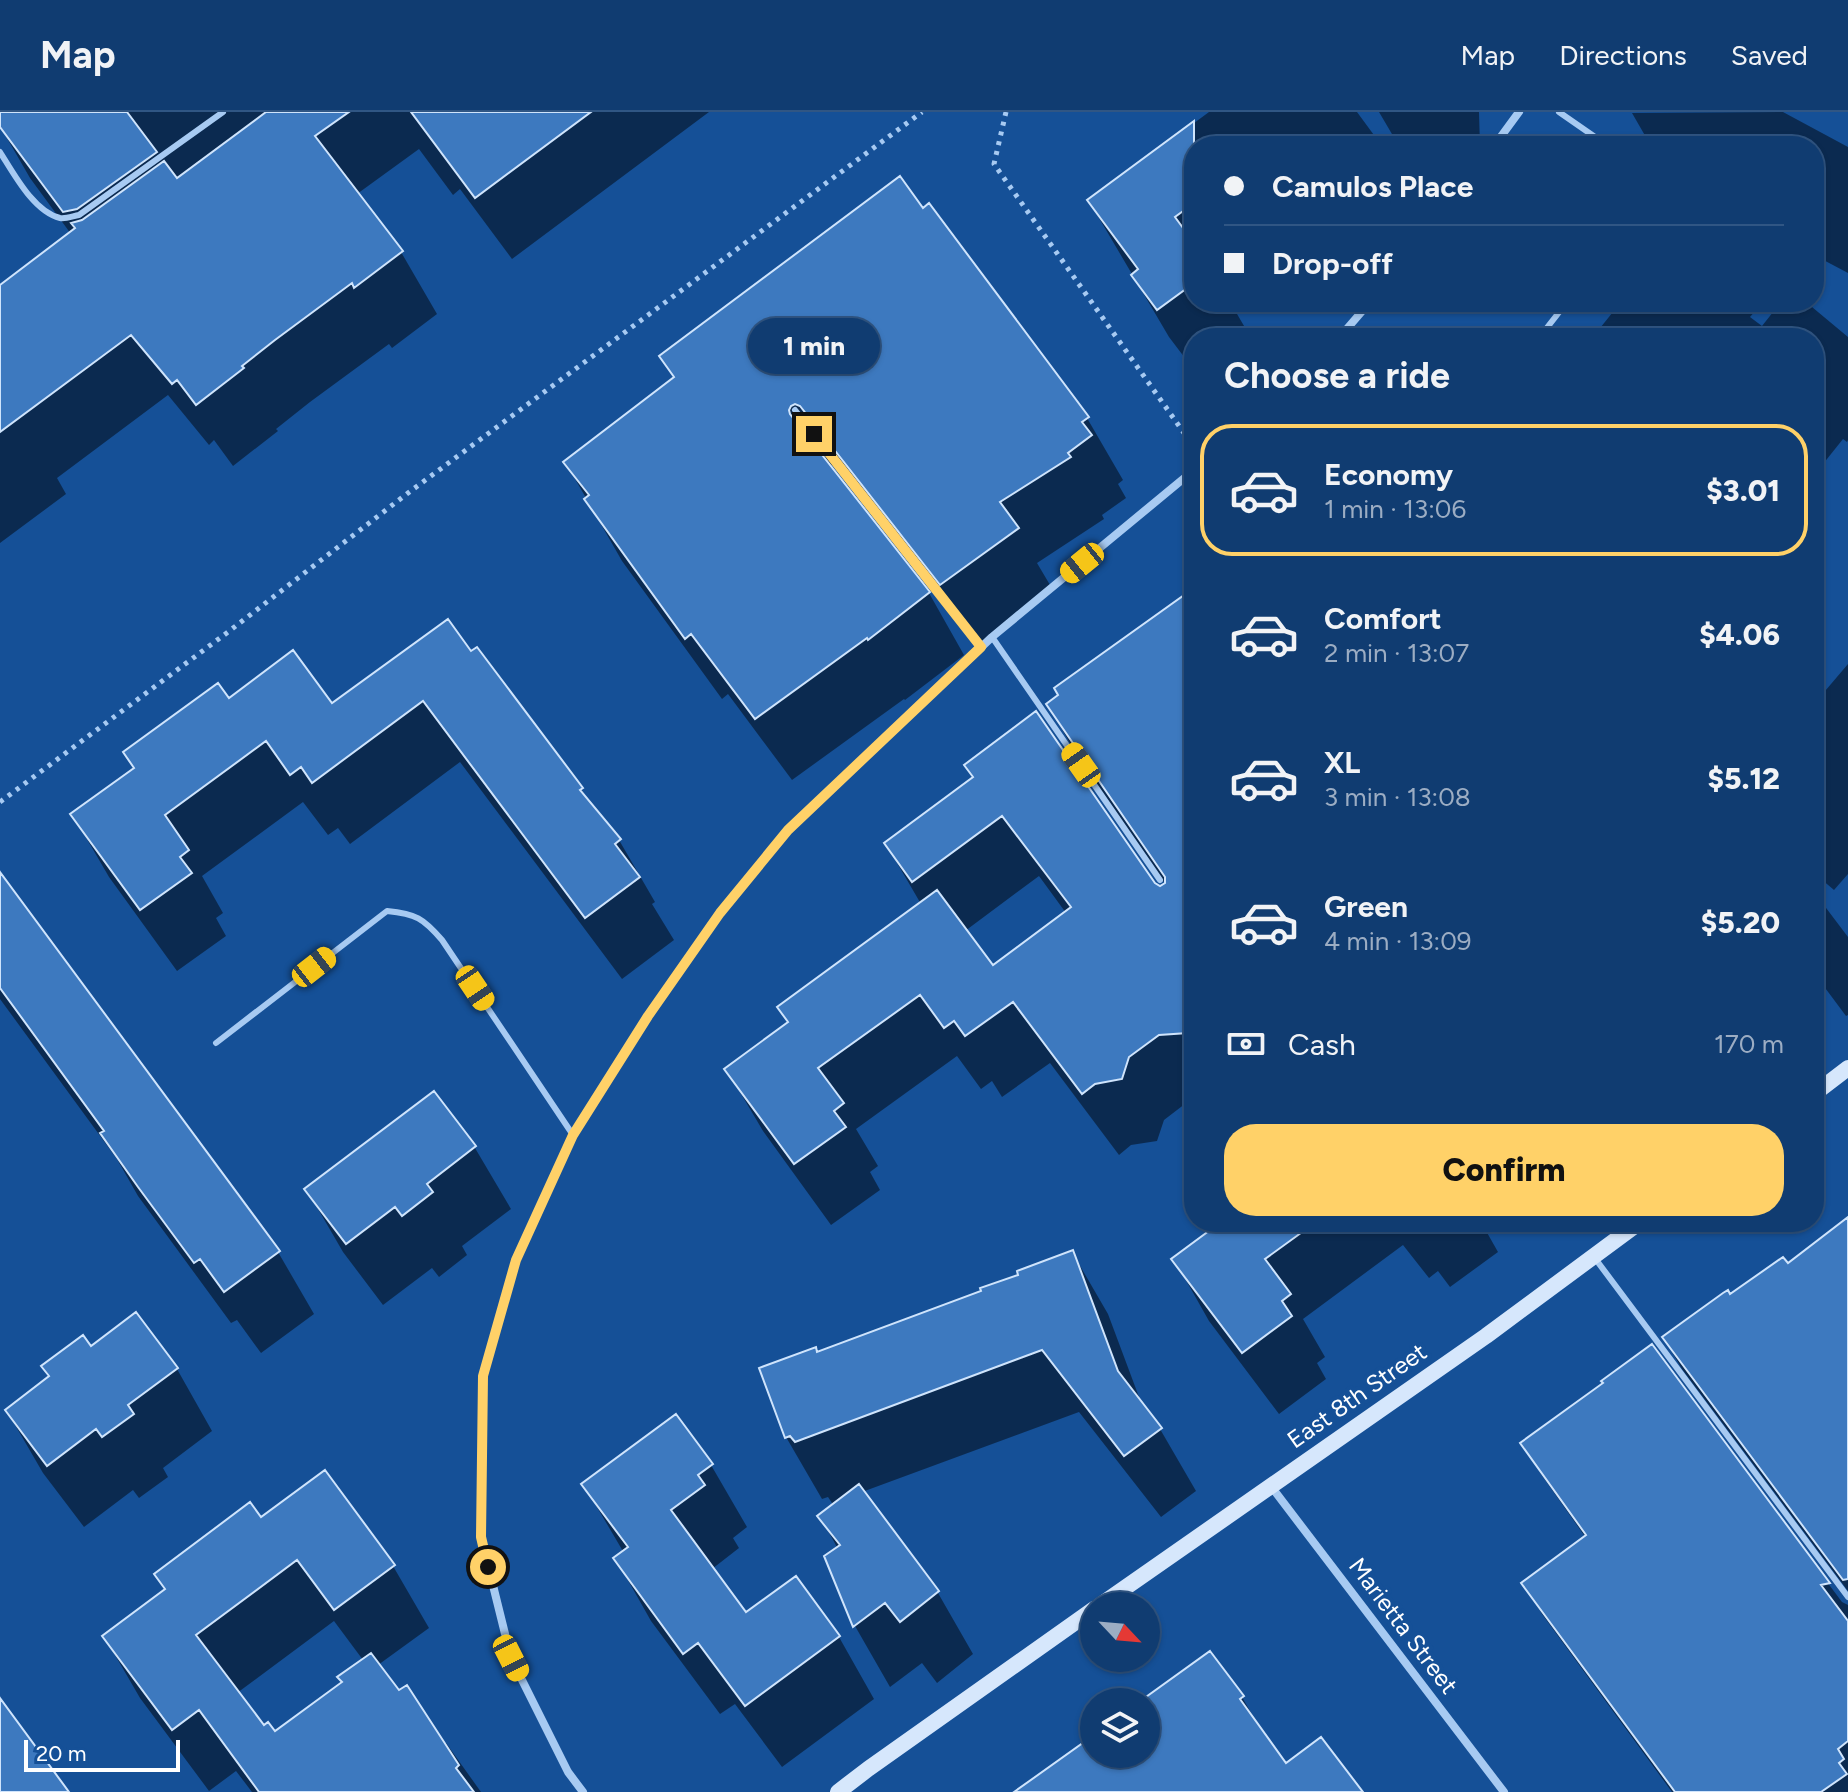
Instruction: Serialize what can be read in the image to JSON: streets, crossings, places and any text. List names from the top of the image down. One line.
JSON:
{"streets":{"main road":["East 8th Street"],"street":["Marietta Street"]},"crossings":[["East 8th Street","Marietta Street"]],"scale_bar":"20 m","north":"bottom right","page":{"header":"Map","nav":["Map","Directions","Saved"],"banner":["Camulos Place","Drop-off"],"bubble":"1 min","heading":"Choose a ride","list":[{"name":"Economy","note":"1 min · 13:06","value":"$3.01"},{"name":"Comfort","note":"2 min · 13:07","value":"$4.06"},{"name":"XL","note":"3 min · 13:08","value":"$5.12"},{"name":"Green","note":"4 min · 13:09","value":"$5.20"}],"pay":["Cash","170 m"],"buttons":"Confirm","scale":"20 m"}}
